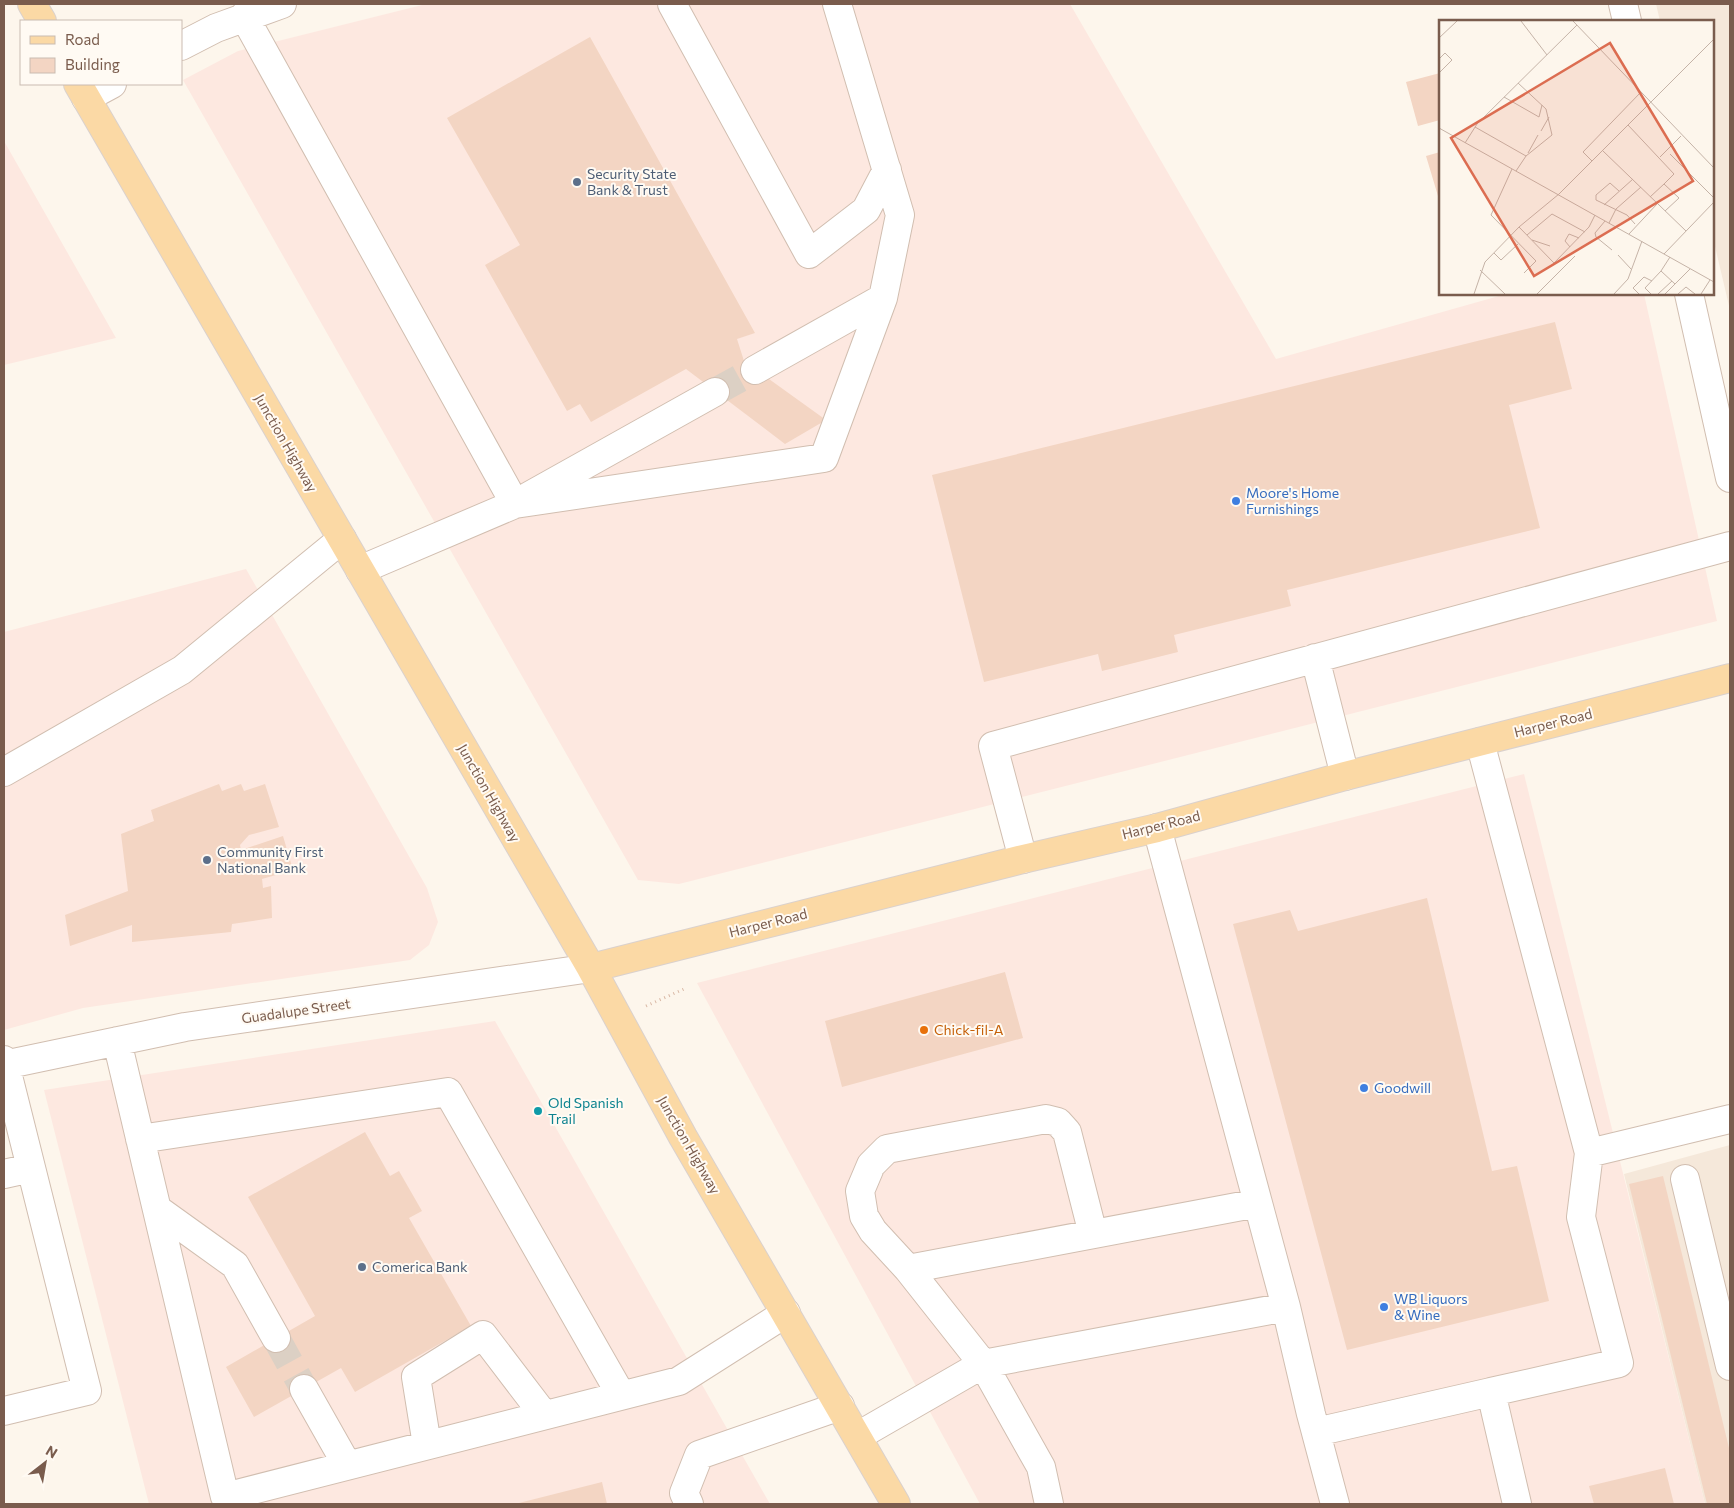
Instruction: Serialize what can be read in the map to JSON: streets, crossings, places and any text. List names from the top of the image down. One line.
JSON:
{"streets":{"main road":["Junction Highway","Harper Road"],"street":["Guadalupe Street"]},"crossings":[["Junction Highway","Harper Road"],["Junction Highway","Guadalupe Street"],["Harper Road","Guadalupe Street"]],"places":["Security State Bank & Trust","Moore's Home Furnishings","Community First National Bank","Chick-fil-A","Goodwill","Old Spanish Trail","Comerica Bank","WB Liquors & Wine"],"legend":["Road","Building"],"north":"top right"}
